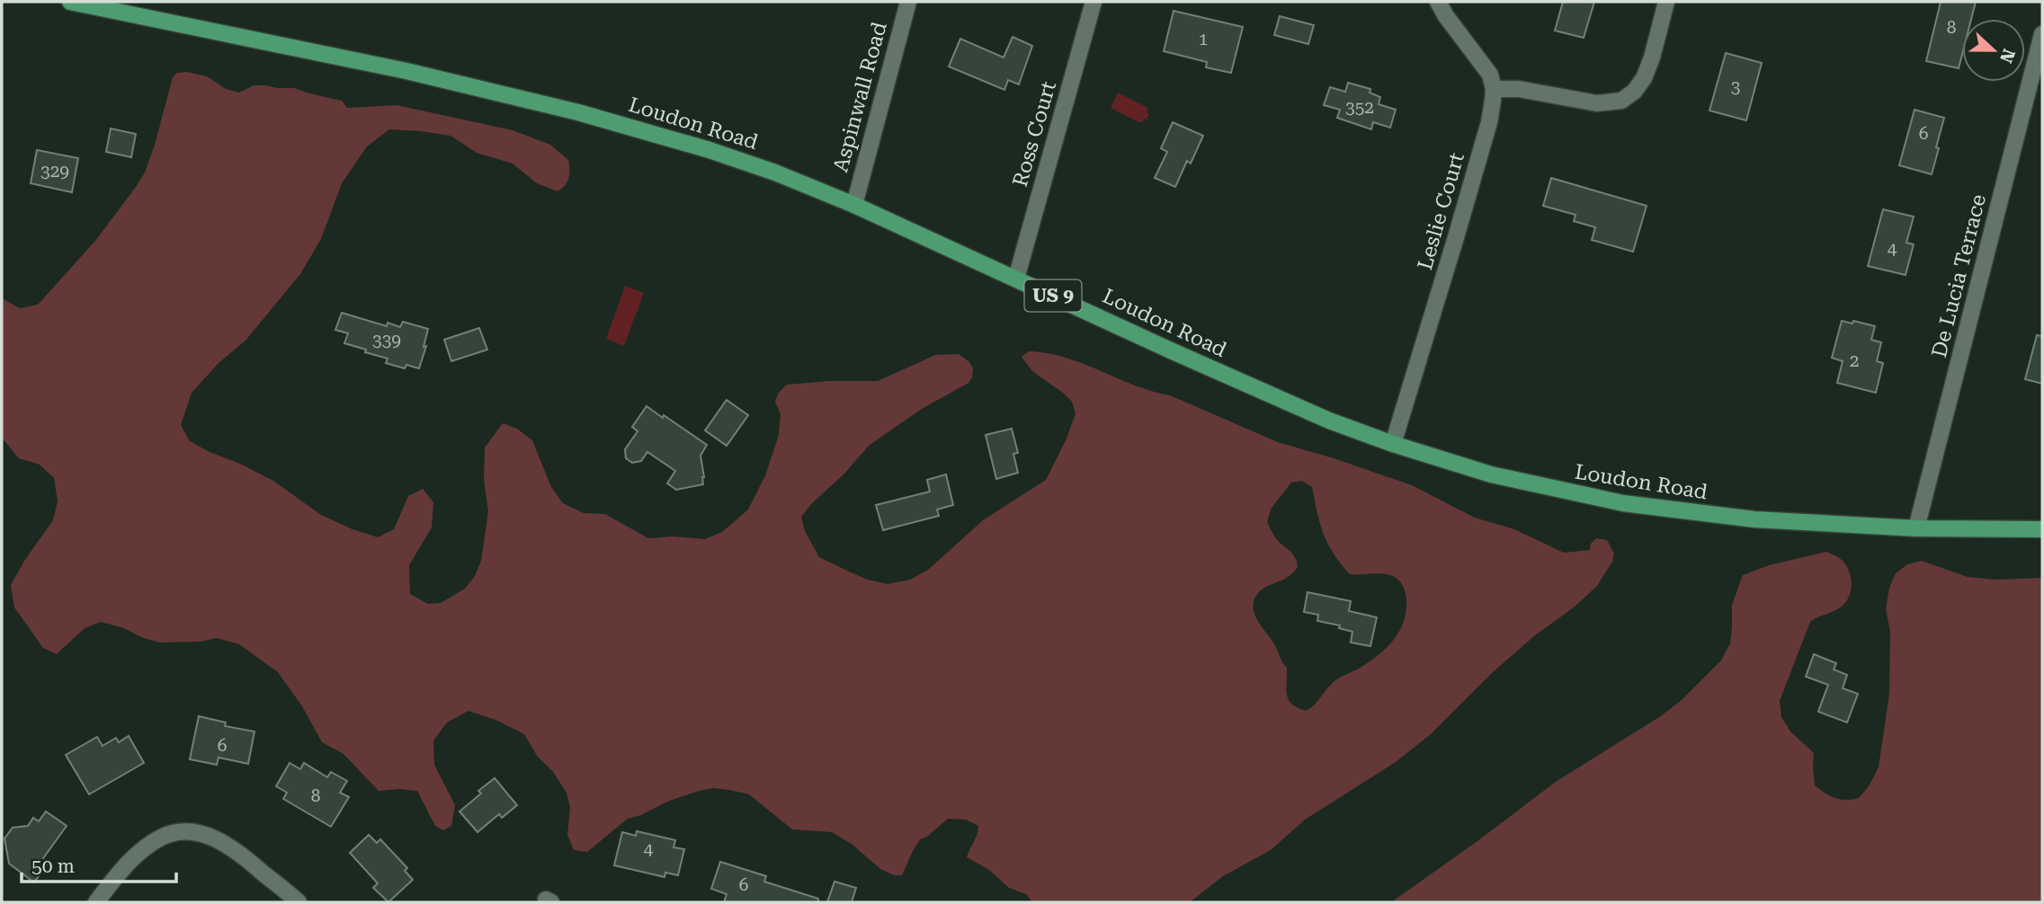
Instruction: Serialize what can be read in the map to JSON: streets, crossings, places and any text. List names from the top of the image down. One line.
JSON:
{"streets":{"main road":["Loudon Road","US 9"],"street":["Aspinwall Road","Ross Court","Leslie Court","De Lucia Terrace"]},"crossings":[["Aspinwall Road","Loudon Road"],["Loudon Road","Ross Court"],["Loudon Road","Leslie Court"],["Loudon Road","De Lucia Terrace"]],"house_numbers":["8","1","3","352","6","329","4","339","2","6","8","4","6"],"scale_bar":"50 m","north":"right"}
